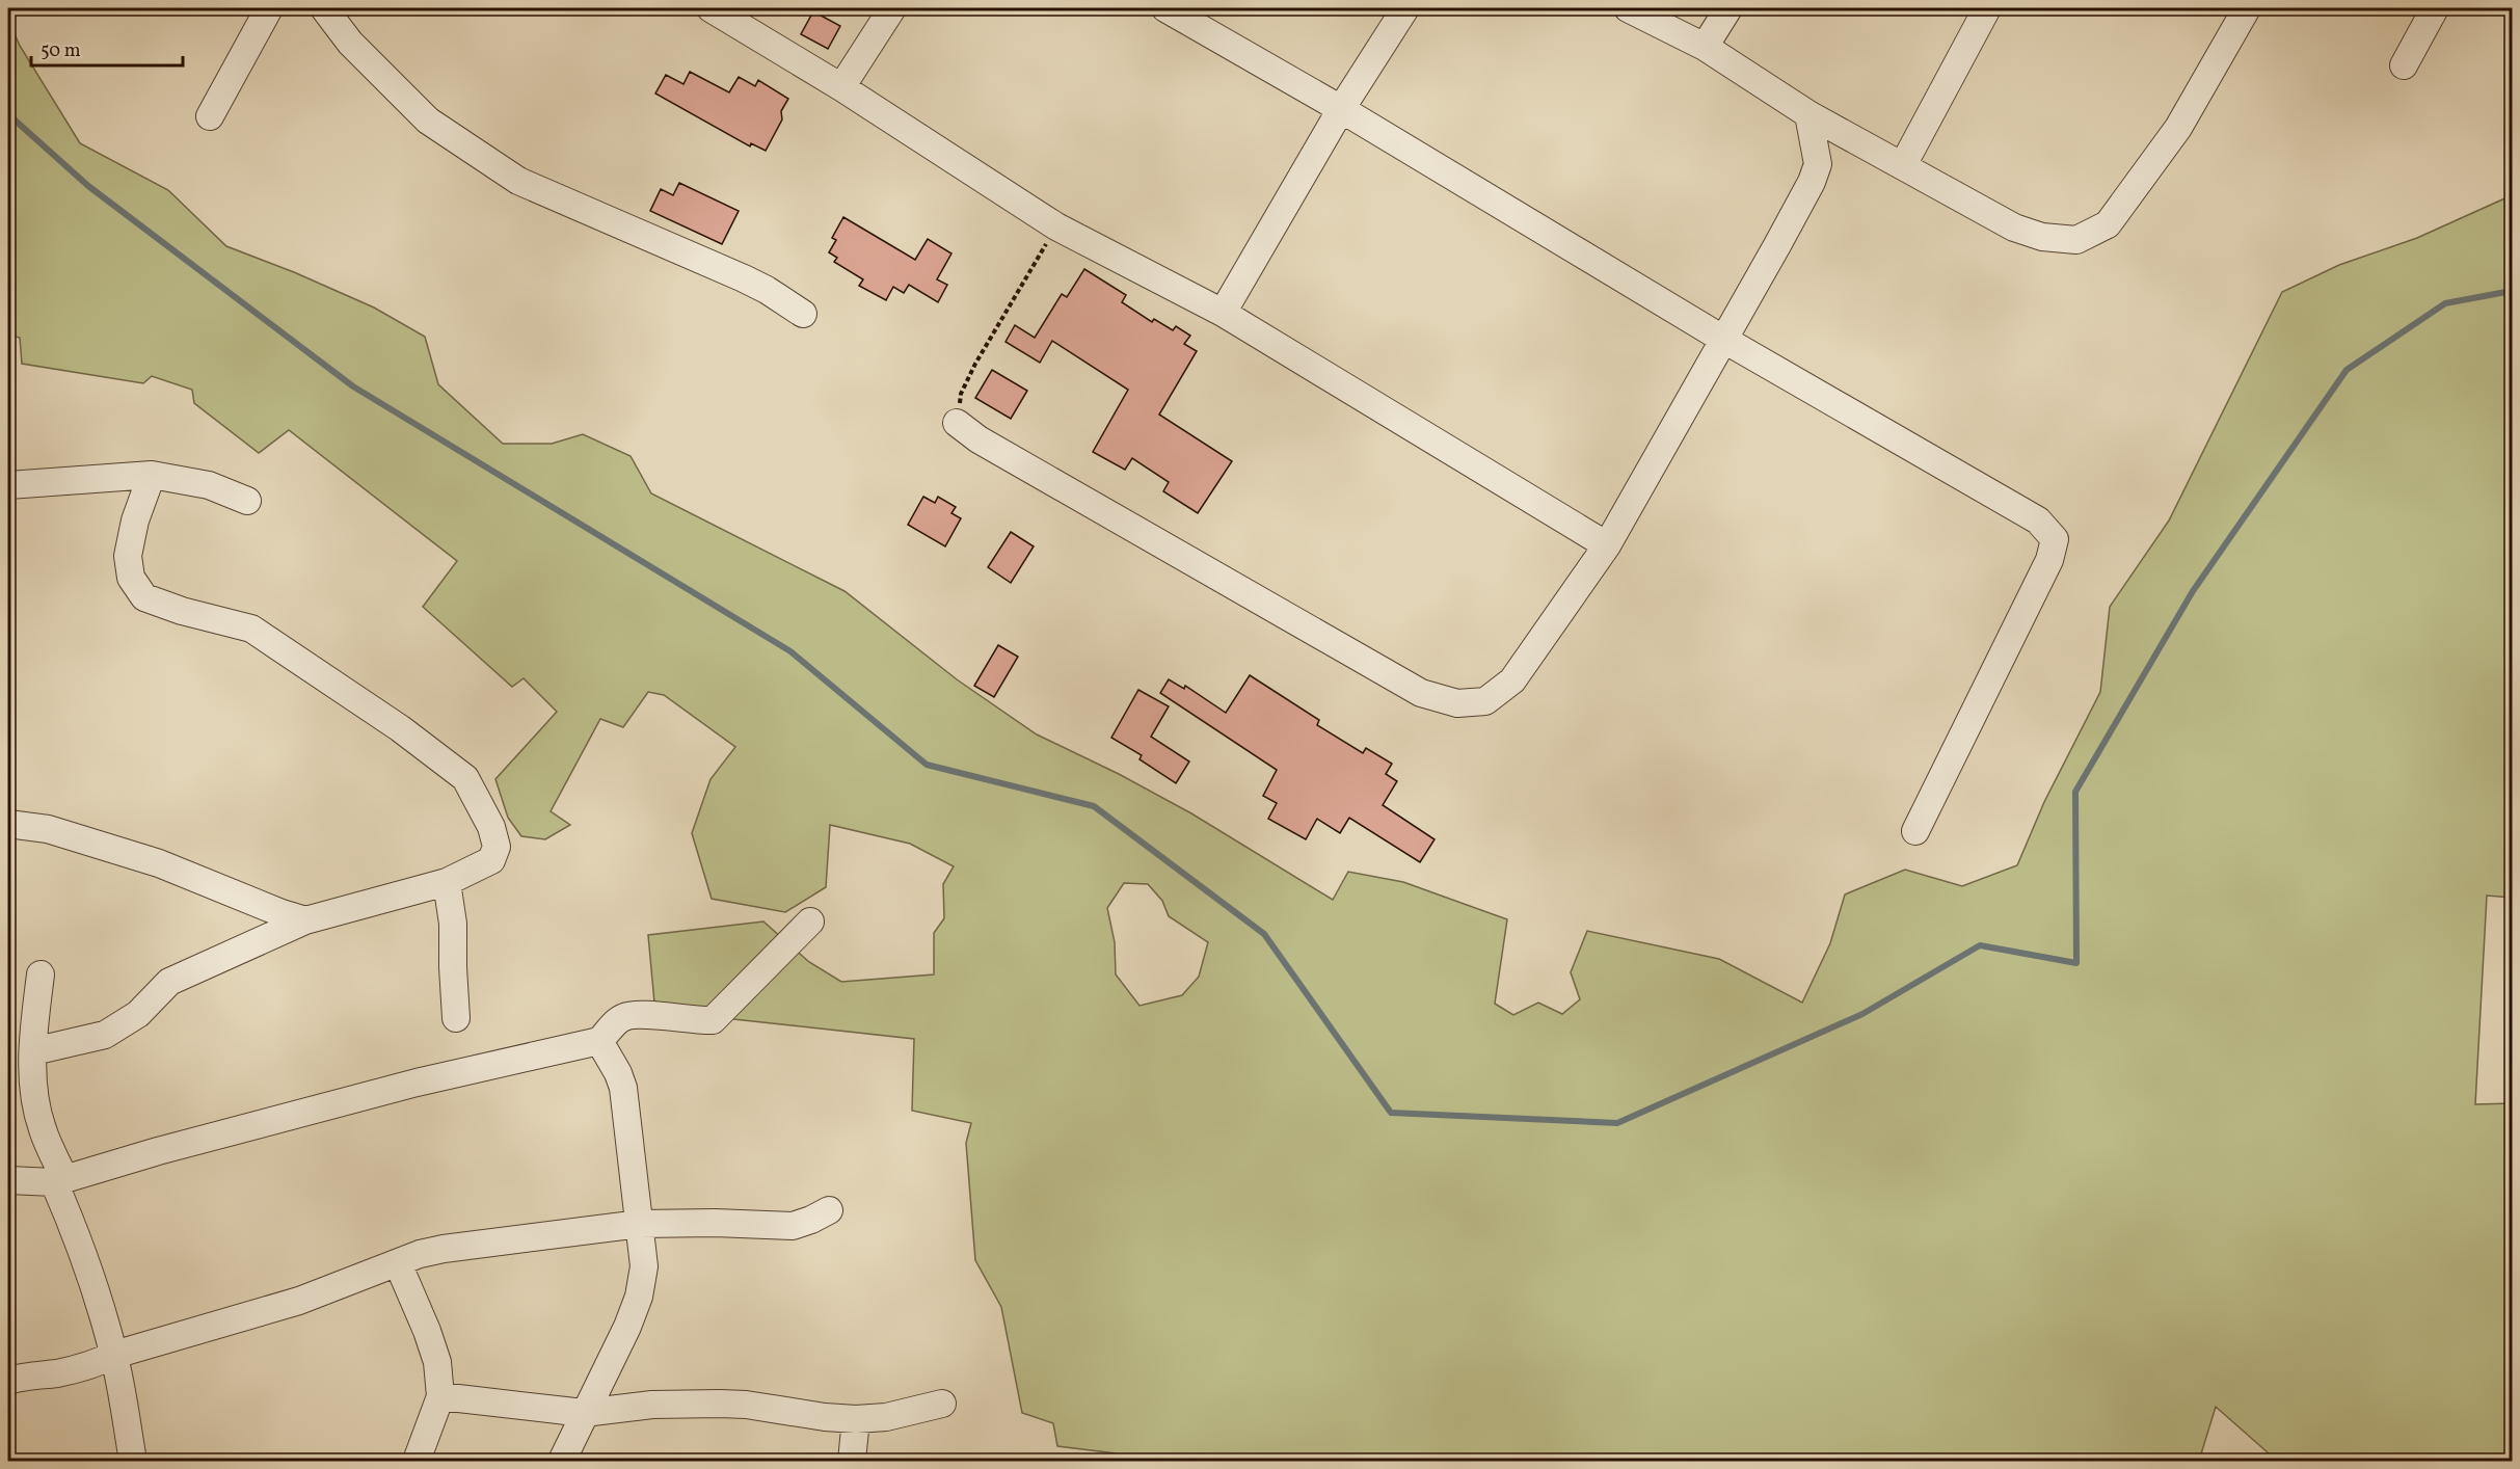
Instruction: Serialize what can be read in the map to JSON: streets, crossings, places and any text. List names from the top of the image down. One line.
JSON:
{"scale_bar":"50 m"}
